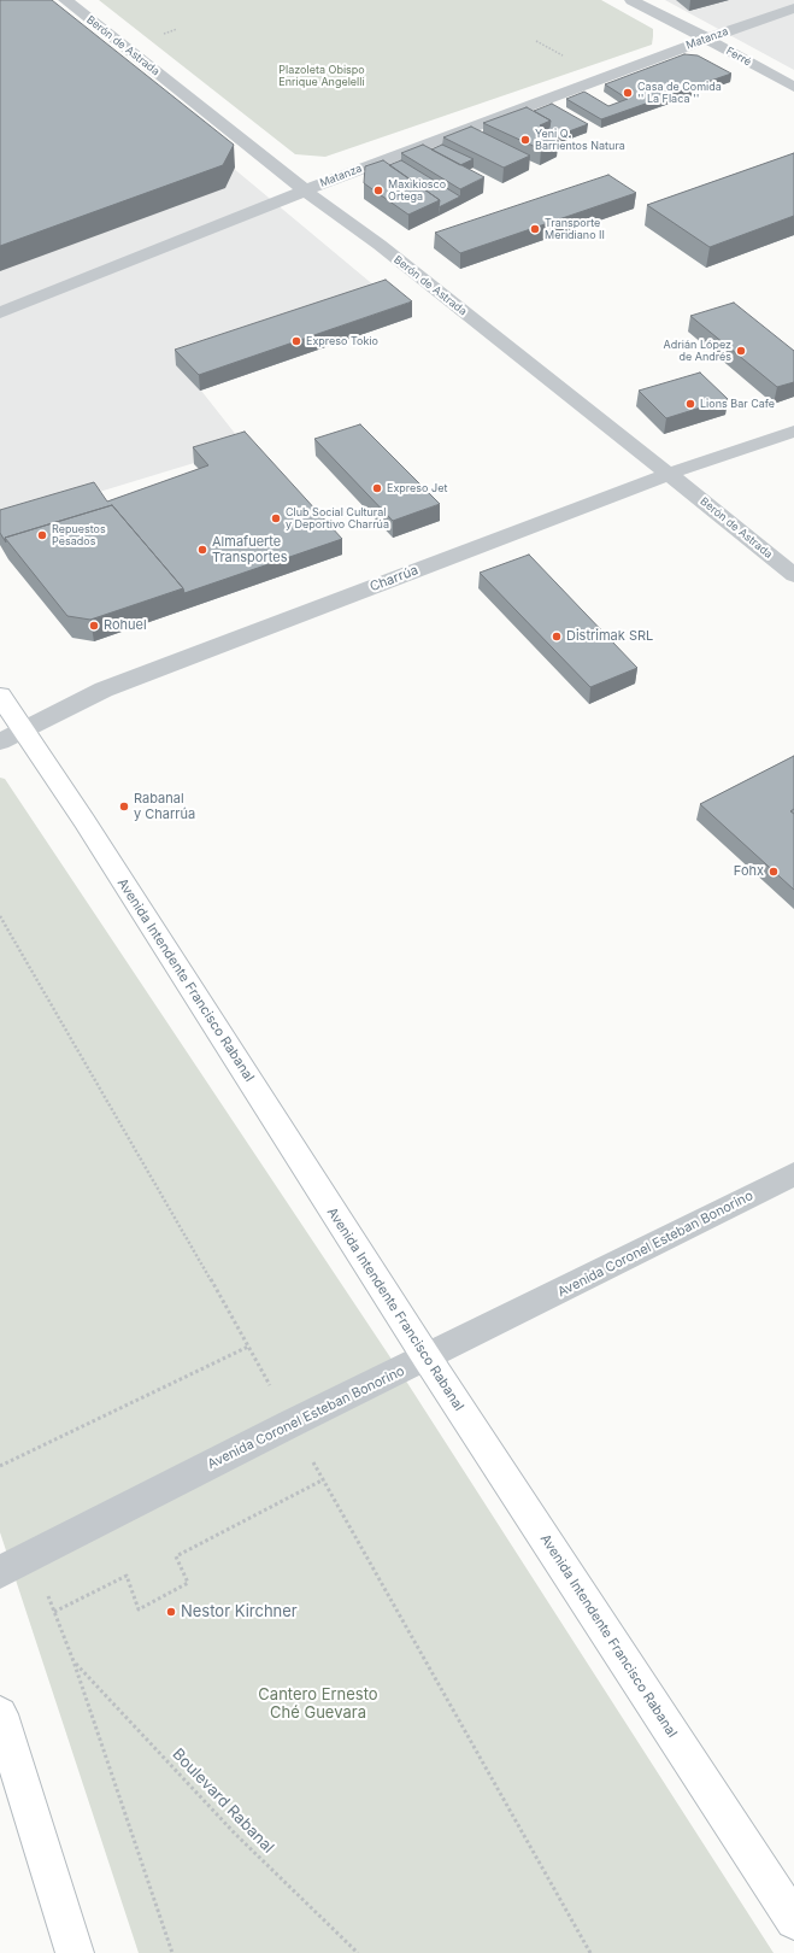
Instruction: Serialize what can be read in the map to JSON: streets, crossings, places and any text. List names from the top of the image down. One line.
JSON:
{"streets":{"main road":["Avenida Intendente Francisco Rabanal"],"street":["Matanza","Berón de Astrada","Ferré","Charrúa","Avenida Coronel Esteban Bonorino"],"path":["Boulevard Rabanal"]},"crossings":[["Matanza","Berón de Astrada"],["Matanza","Ferré"],["Berón de Astrada","Charrúa"],["Charrúa","Avenida Intendente Francisco Rabanal"],["Avenida Intendente Francisco Rabanal","Avenida Coronel Esteban Bonorino"],["Avenida Coronel Esteban Bonorino","Boulevard Rabanal"]],"parks":["Plazoleta Obispo Enrique Angelelli","Cantero Ernesto Ché Guevara"],"places":["Casa de Comida '' La Flaca ''","Yeni Q. Barrientos Natura","Maxikiosco Ortega","Transporte Meridiano II","Expreso Tokio","Adrián López de Andrés","Lions Bar Cafe","Expreso Jet","Club Social Cultural y Deportivo Charrúa","Repuestos Pesados","Almafuerte Transportes","Rohuel","Distrimak SRL","Rabanal y Charrúa","Fohx","Nestor Kirchner"]}
